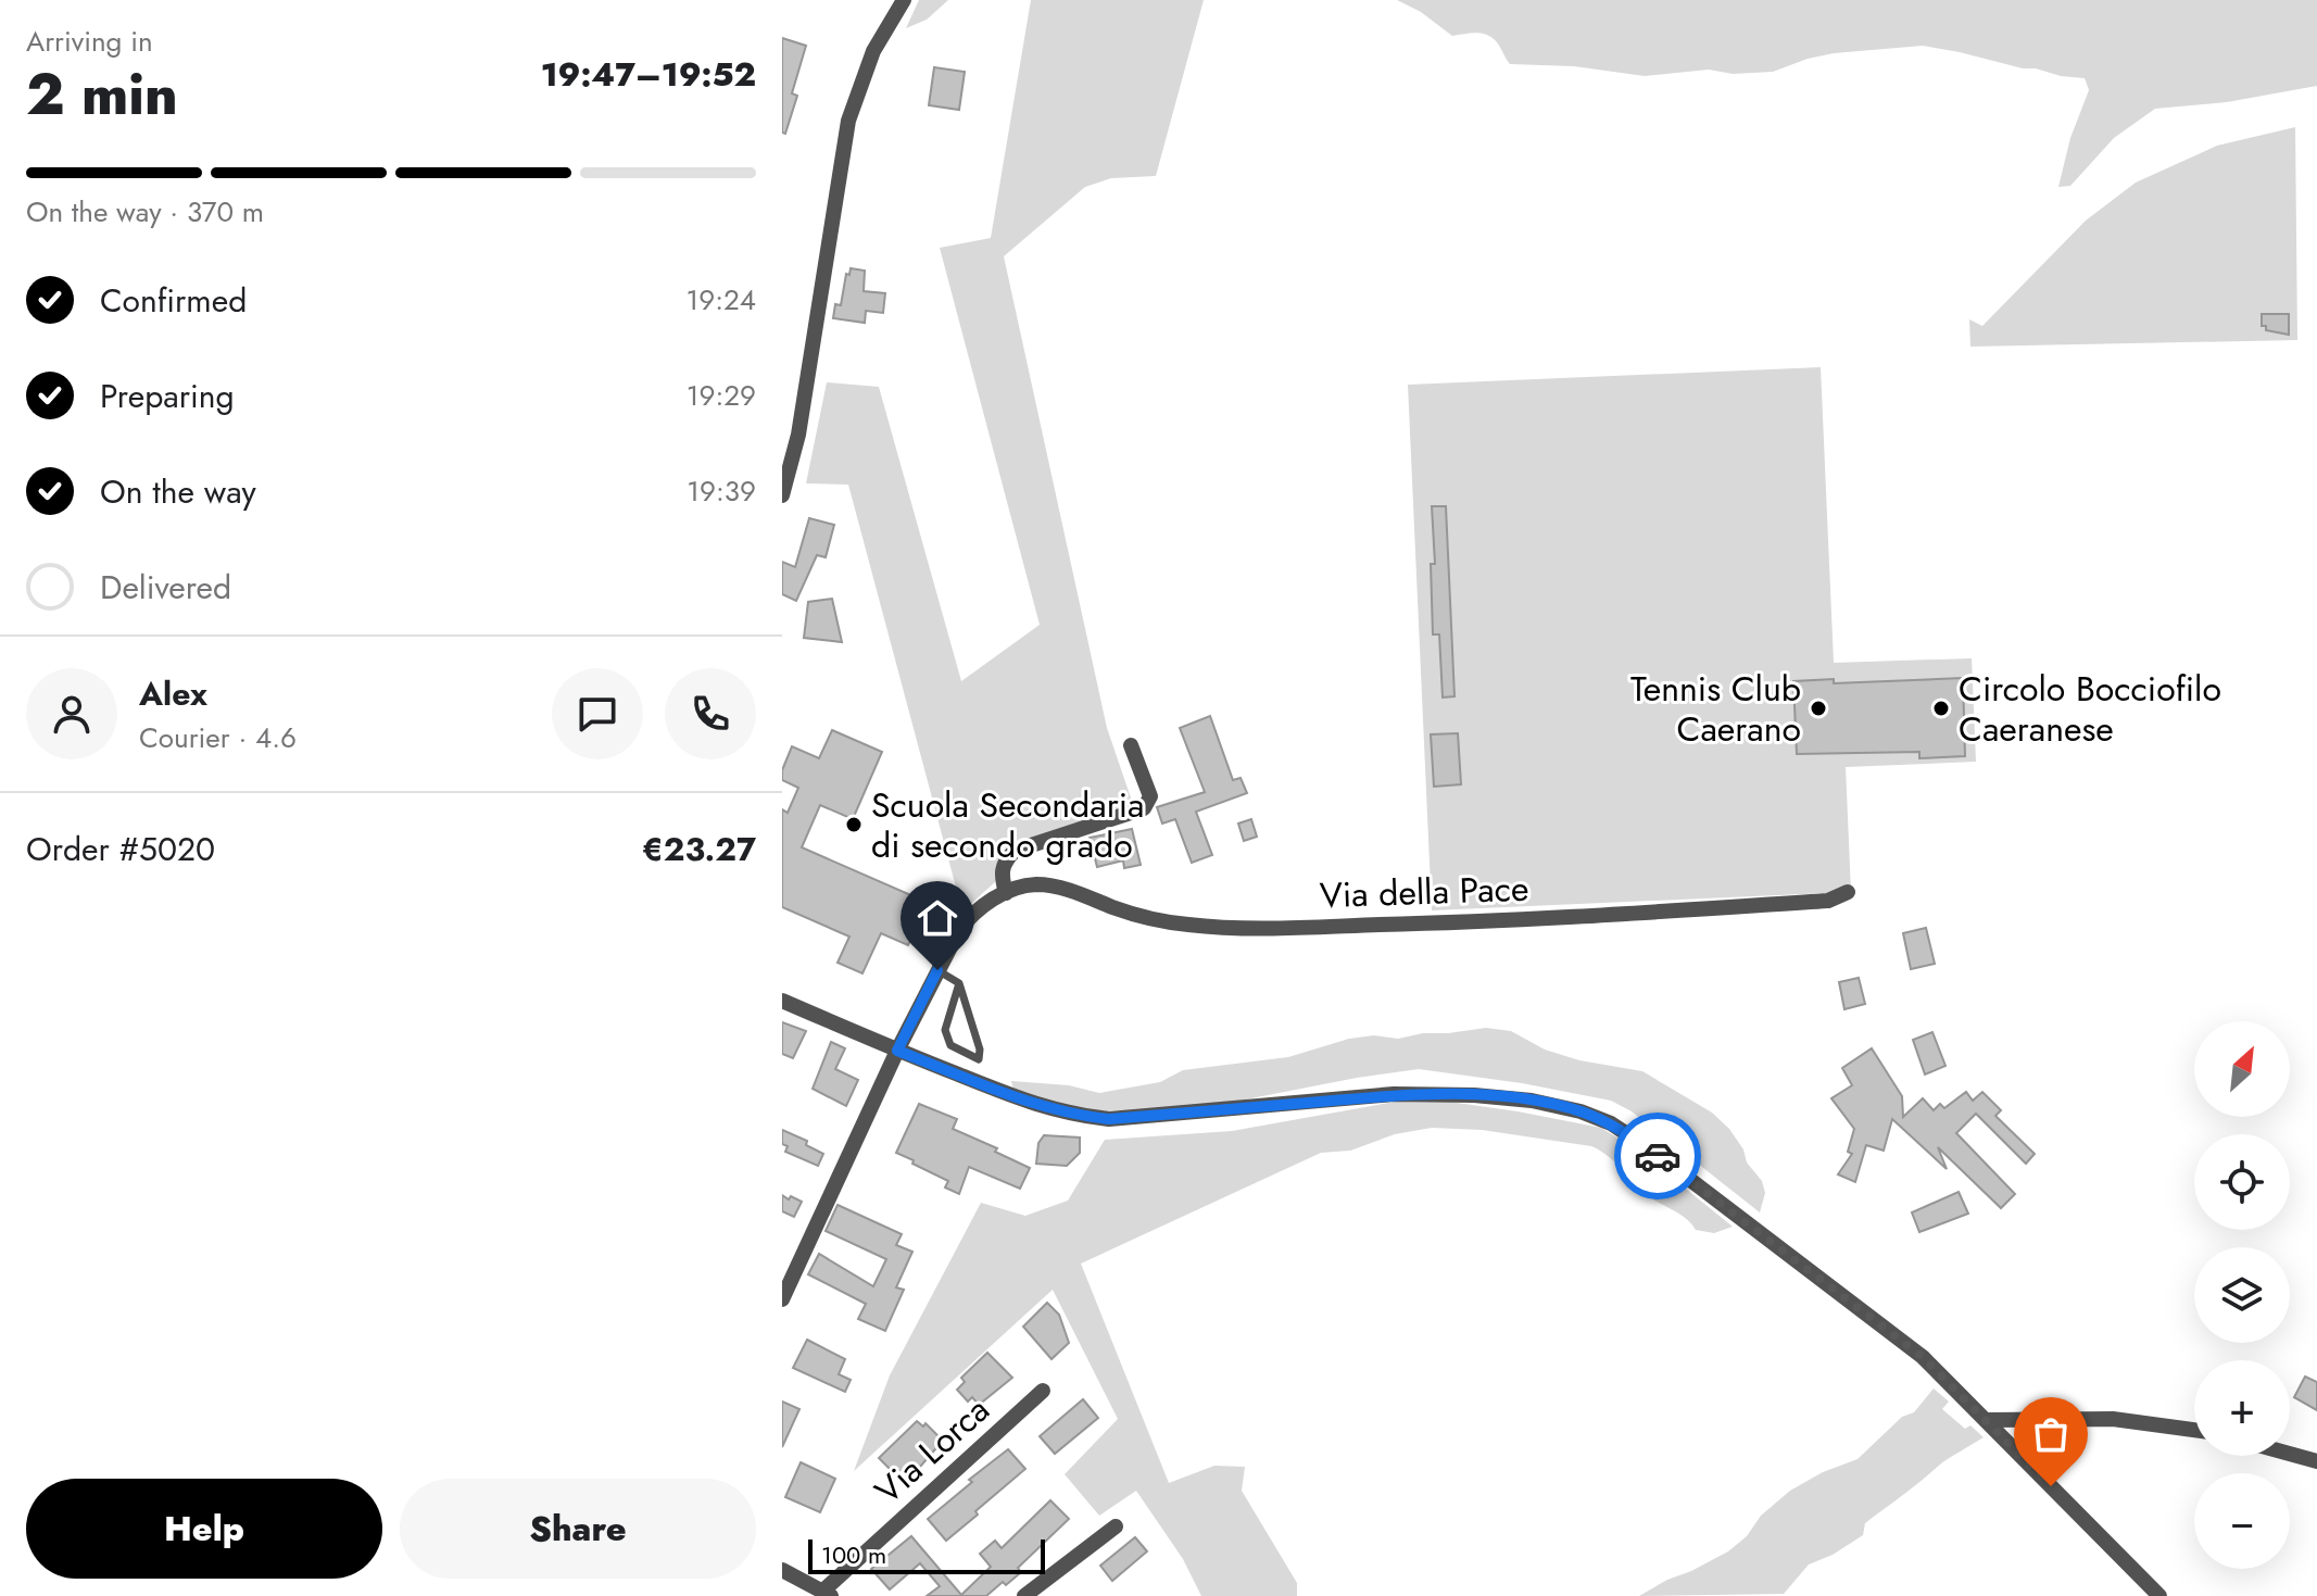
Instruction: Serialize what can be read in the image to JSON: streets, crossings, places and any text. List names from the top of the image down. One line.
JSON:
{"streets":{"street":["Via della Pace","Via Lorca"]},"places":["Tennis Club Caerano","Circolo Bocciofilo Caeranese","Scuola Secondaria di secondo grado"],"scale_bar":"100 m","north":"top right","page":{"heading":["2 min","Arriving in","19:47–19:52"],"panel":["Alex","Courier · 4.6","Order #5020","€23.27"],"bar":"On the way · 370 m","list":[["Confirmed","19:24"],["Preparing","19:29"],["On the way","19:39"],"Delivered"],"map_buttons":["+","−"],"buttons":["Help","Share"],"scale":"100 m"}}
